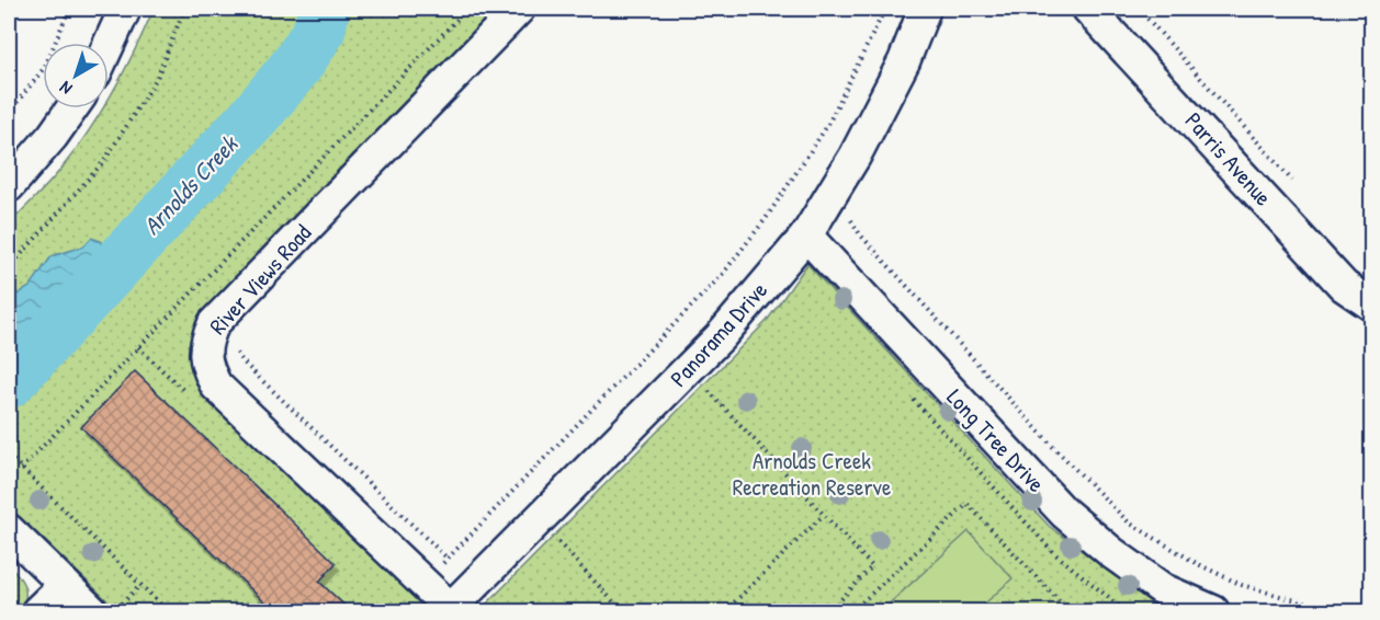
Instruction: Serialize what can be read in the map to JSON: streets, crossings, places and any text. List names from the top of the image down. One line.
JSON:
{"streets":{"street":["Parris Avenue","River Views Road","Panorama Drive","Long Tree Drive"]},"crossings":[["River Views Road","Panorama Drive"],["Panorama Drive","Long Tree Drive"]],"water":["Arnolds Creek"],"parks":["Arnolds Creek Recreation Reserve"],"north":"bottom left"}
